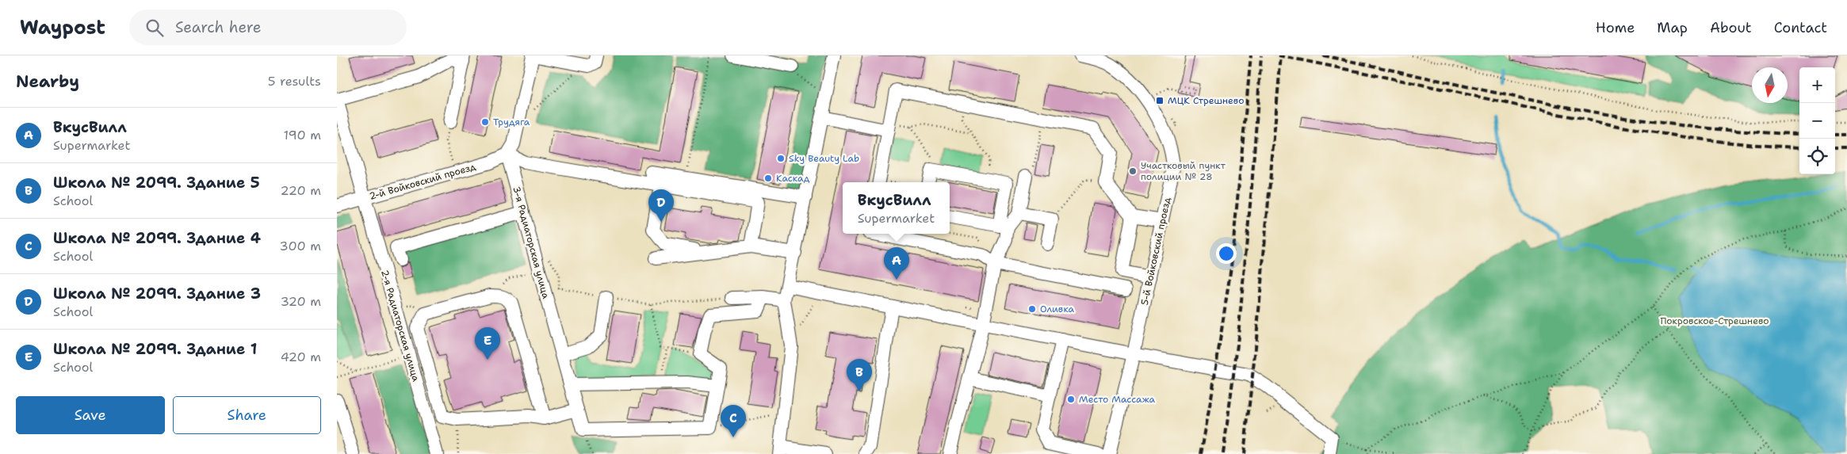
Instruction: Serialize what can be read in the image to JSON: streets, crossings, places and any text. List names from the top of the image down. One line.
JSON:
{"streets":{"street":["2-й Войковский проезд","3-я Радиаторская улица","5-й Войковский проезд","2-я Радиаторская улица"]},"crossings":[["2-й Войковский проезд","3-я Радиаторская улица"],["2-й Войковский проезд","2-я Радиаторская улица"]],"parks":["Покровское-Стрешнево"],"places":{"transit":["МЦК Стрешнево"],"other":["Трудяга","Sky Beauty Lab","Участковый пункт полиции № 28","Каскад","Оливка","Место Массажа"]},"north":"bottom","page":{"header":"Waypost","search":"Search here","nav":["Home","Map","About","Contact"],"heading":["Nearby","5 results"],"map_buttons":["+","−"],"list":[{"mark":"A","name":"ВкусВилл","note":"Supermarket","value":"190 m"},{"mark":"B","name":"Школа № 2099. Здание 5","note":"School","value":"220 m"},{"mark":"C","name":"Школа № 2099. Здание 4","note":"School","value":"300 m"},{"mark":"D","name":"Школа № 2099. Здание 3","note":"School","value":"320 m"},{"mark":"E","name":"Школа № 2099. Здание 1","note":"School","value":"420 m"}],"popup":["ВкусВилл","Supermarket"],"pins":["D","A","E","B","C"],"buttons":["Save","Share"]}}
